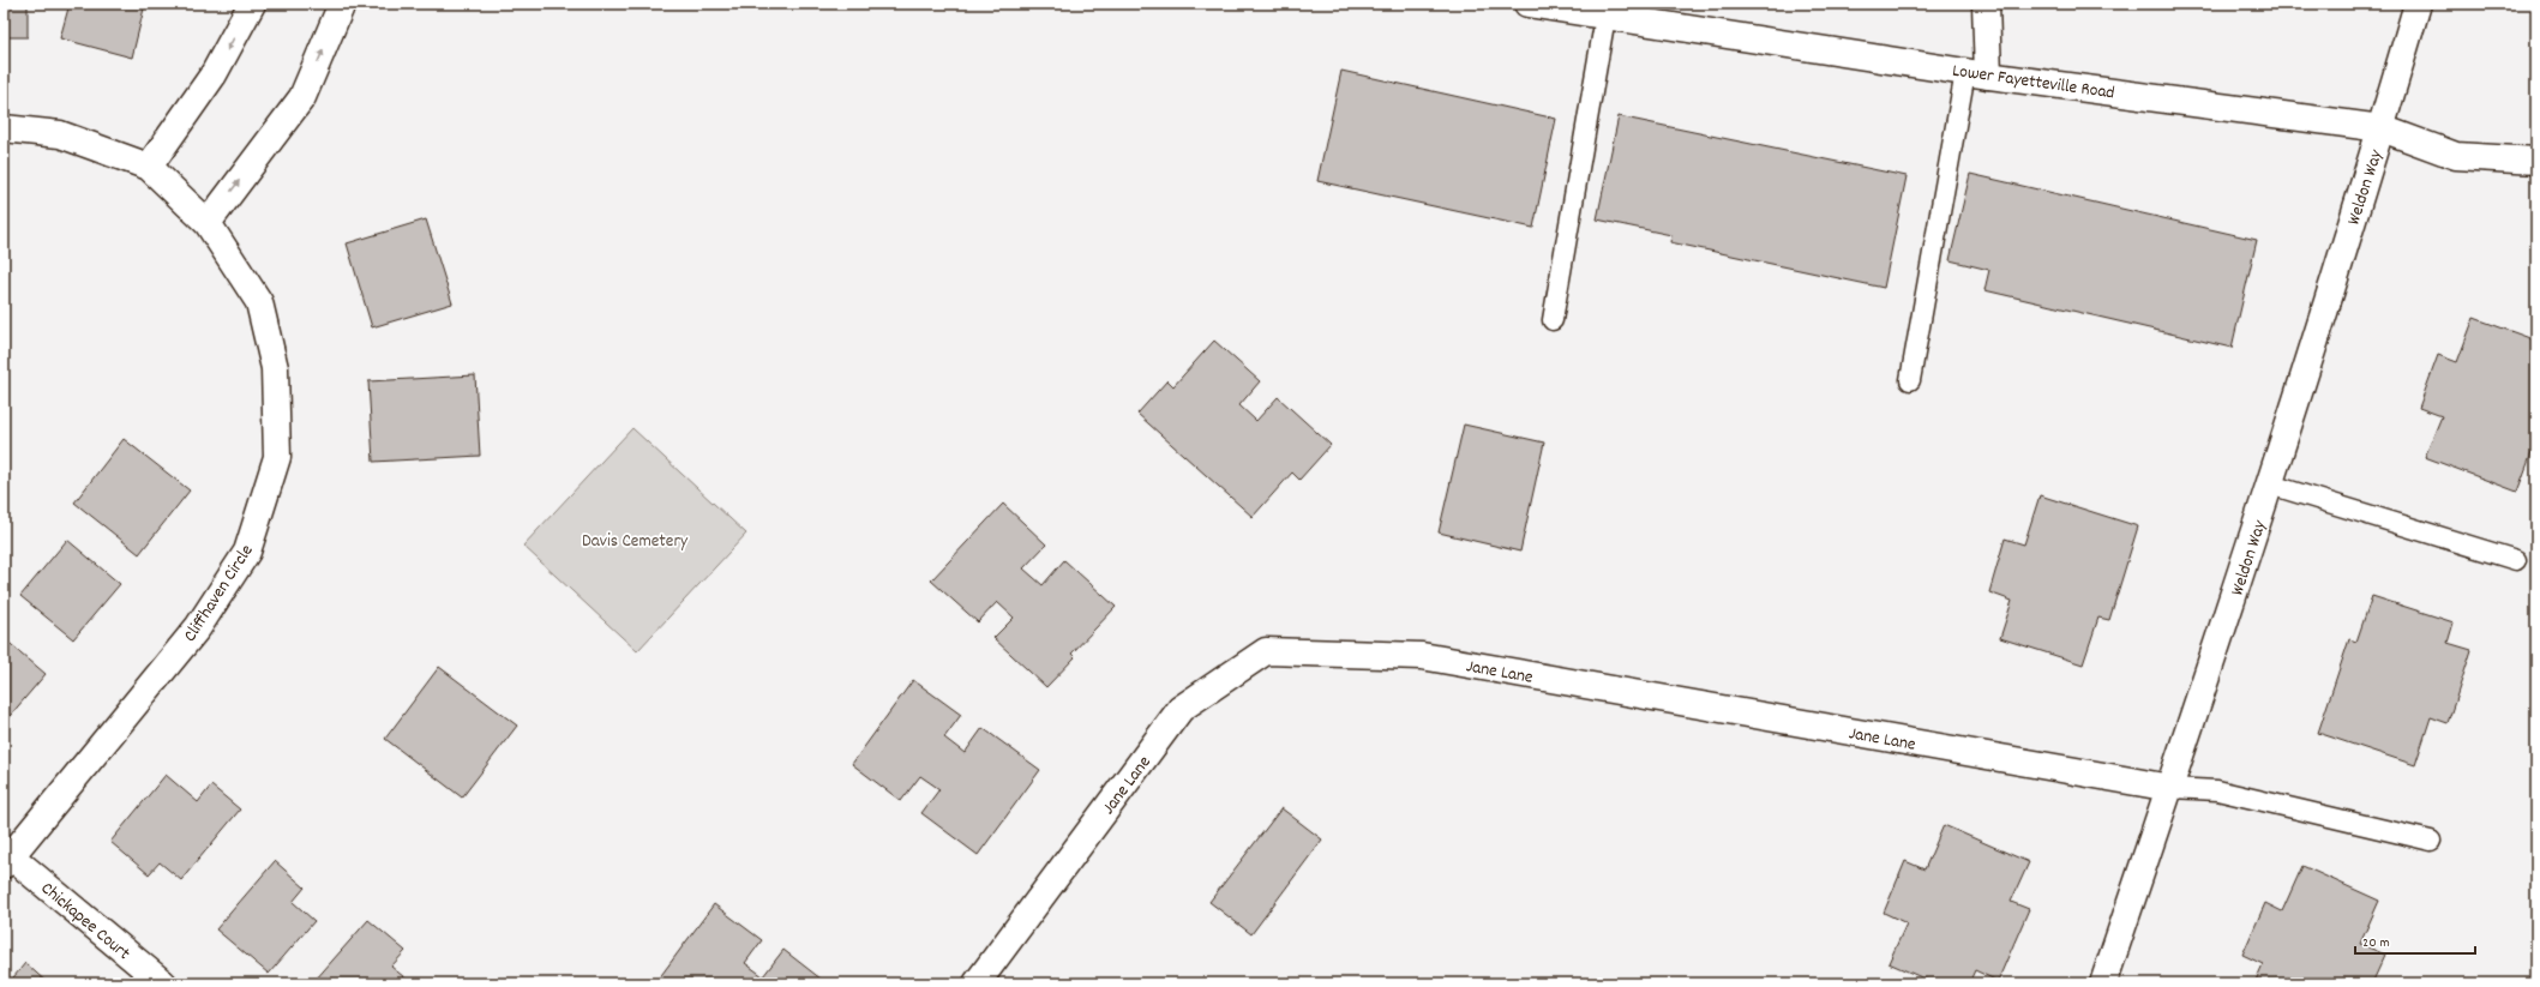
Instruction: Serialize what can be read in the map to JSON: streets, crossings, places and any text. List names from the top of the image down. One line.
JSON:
{"streets":{"street":["Lower Fayetteville Road","Weldon Way","Cliffhaven Circle","Jane Lane","Chickapee Court"]},"crossings":[["Lower Fayetteville Road","Weldon Way"],["Weldon Way","Jane Lane"],["Cliffhaven Circle","Chickapee Court"]],"parks":["Davis Cemetery"],"scale_bar":"20 m"}
